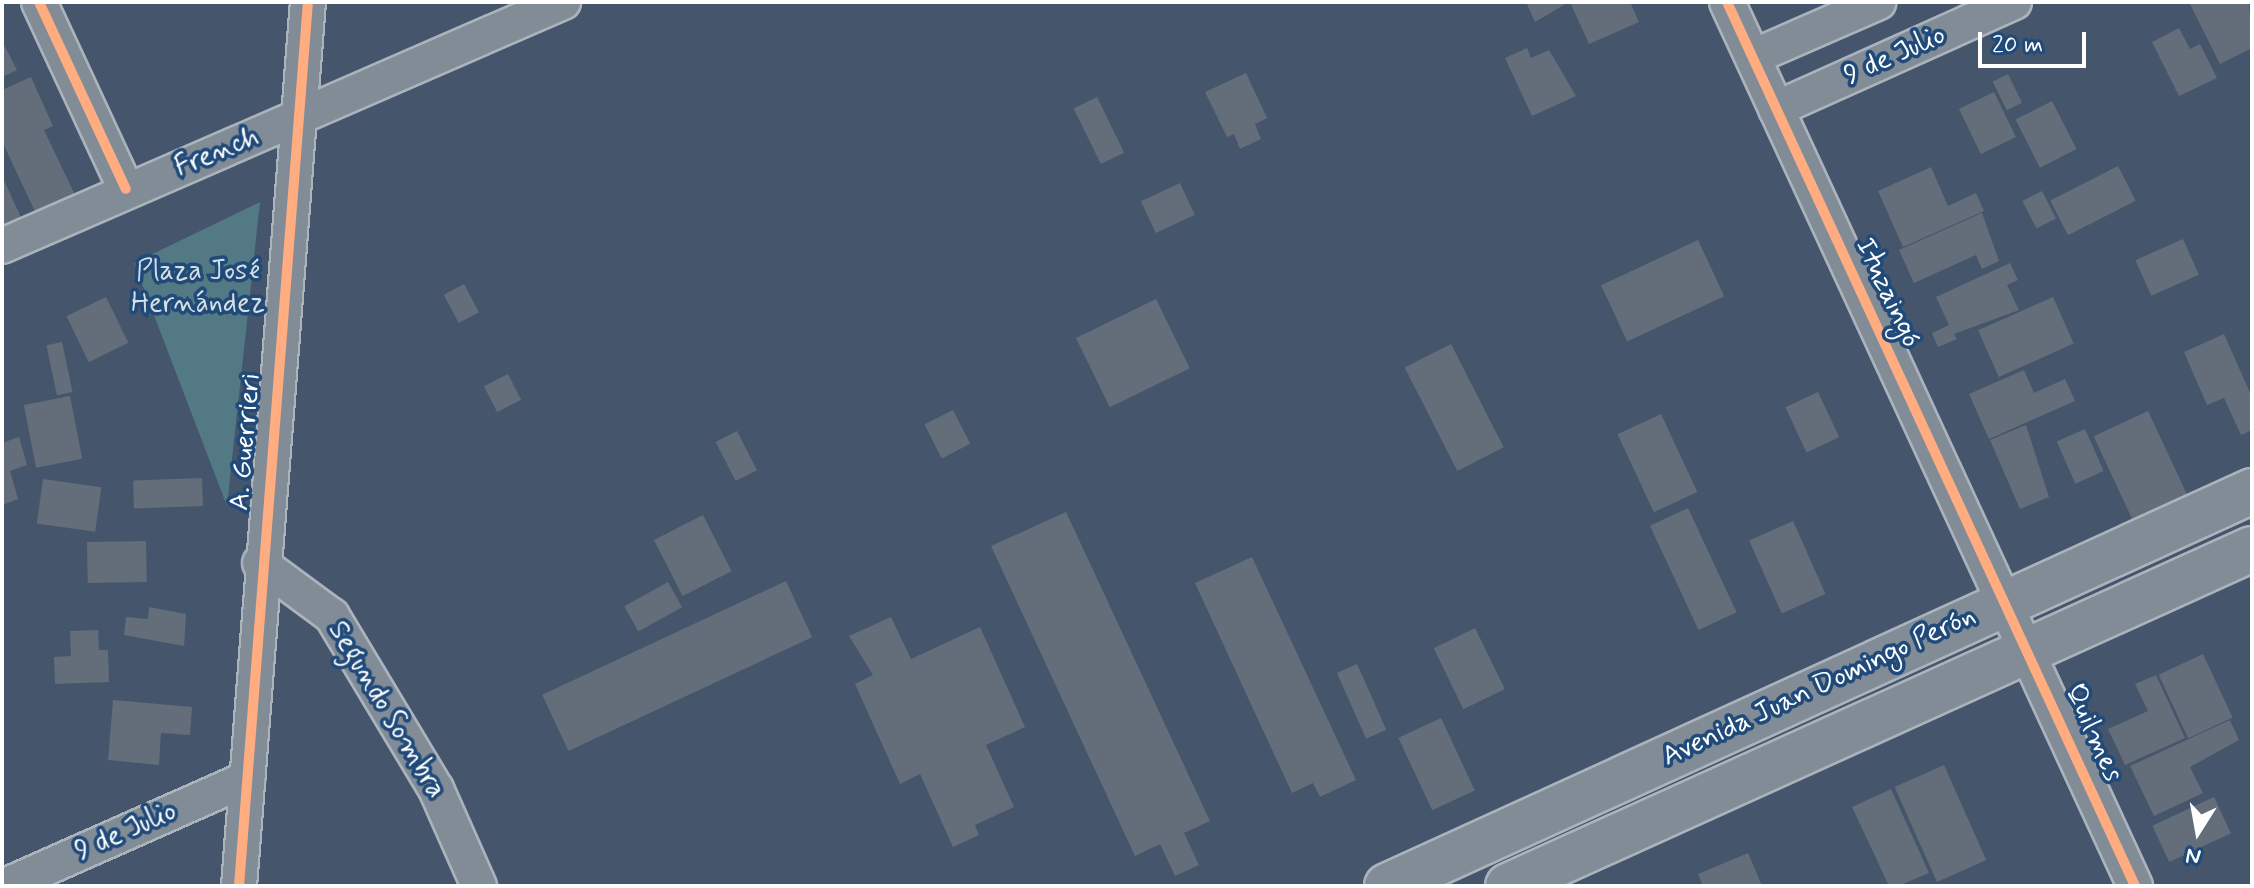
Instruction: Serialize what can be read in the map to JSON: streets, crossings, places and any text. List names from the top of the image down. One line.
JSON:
{"streets":{"main road":["Avenida Juan Domingo Perón"],"street":["9 de Julio","French","Ituzaingó","A. Guerrieri","Segundo Sombra","Quilmes"]},"crossings":[["9 de Julio","Ituzaingó"],["9 de Julio","A. Guerrieri"],["French","A. Guerrieri"],["Ituzaingó","Avenida Juan Domingo Perón"],["Ituzaingó","Quilmes"],["A. Guerrieri","Segundo Sombra"],["Avenida Juan Domingo Perón","Quilmes"]],"parks":["Plaza José Hernández"],"scale_bar":"20 m","north":"bottom"}
